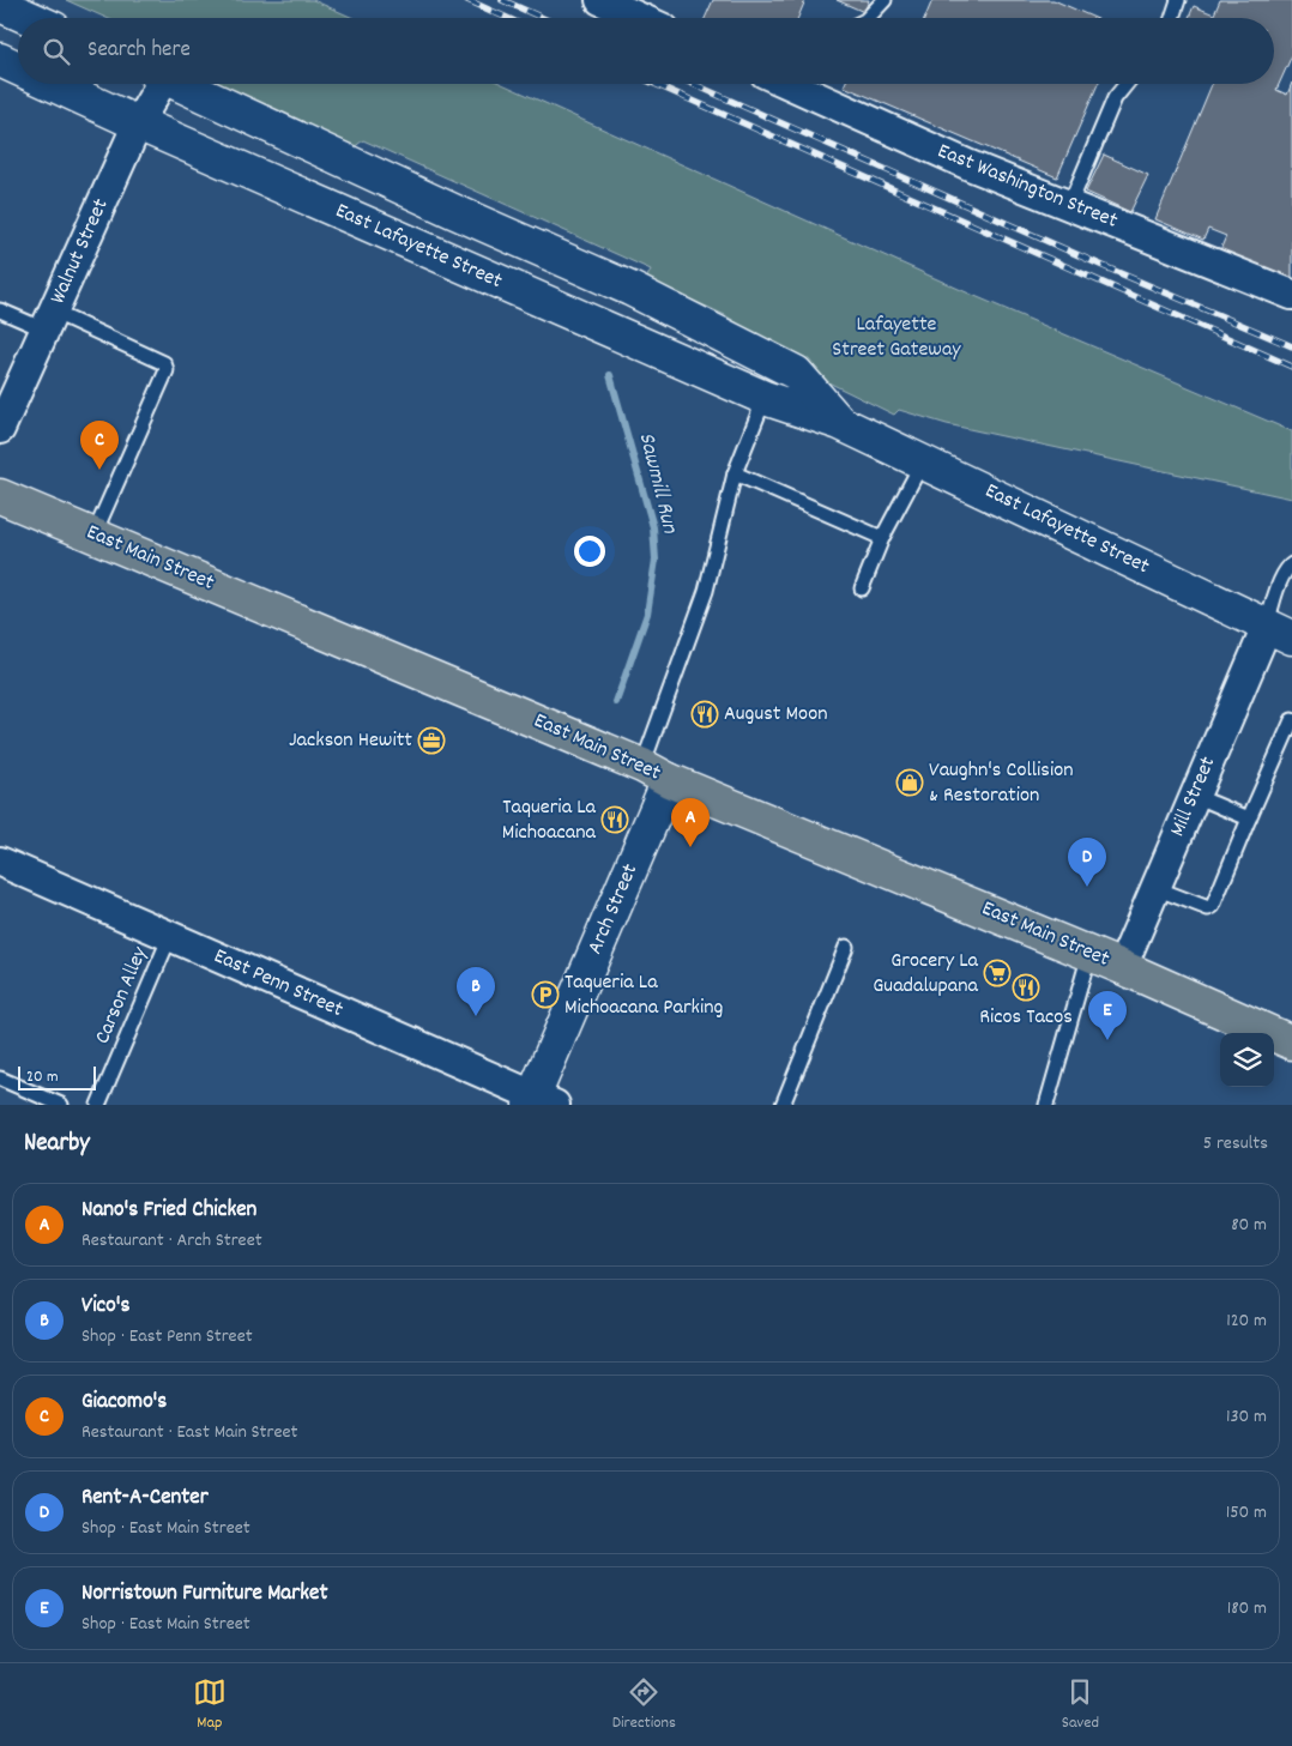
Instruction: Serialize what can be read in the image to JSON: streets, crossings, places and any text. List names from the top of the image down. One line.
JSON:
{"streets":{"main road":["East Main Street"],"street":["East Washington Street","East Lafayette Street","Walnut Street","Mill Street","Arch Street","East Penn Street"],"lane":["Carson Alley"]},"crossings":[["East Lafayette Street","Walnut Street"],["East Lafayette Street","Mill Street"],["East Main Street","Mill Street"],["East Main Street","Arch Street"],["Arch Street","East Penn Street"],["East Penn Street","Carson Alley"]],"water":["Sawmill Run"],"parks":["Lafayette Street Gateway"],"places":{"restaurant":["August Moon","Taqueria La Michoacana","Ricos Tacos"],"office":["Jackson Hewitt"],"shop":["Vaughn's Collision & Restoration"],"supermarket":["Grocery La Guadalupana"],"parking":["Taqueria La Michoacana Parking"]},"scale_bar":"20 m","page":{"search":"Search here","pins":["C","A","D","B","E"],"scale":"20 m","heading":["Nearby","5 results"],"list":[{"mark":"A","name":"Nano's Fried Chicken","note":"Restaurant · Arch Street","value":"80 m"},{"mark":"B","name":"Vico's","note":"Shop · East Penn Street","value":"120 m"},{"mark":"C","name":"Giacomo's","note":"Restaurant · East Main Street","value":"130 m"},{"mark":"D","name":"Rent-A-Center","note":"Shop · East Main Street","value":"150 m"},{"mark":"E","name":"Norristown Furniture Market","note":"Shop · East Main Street","value":"180 m"}],"nav":["Map","Directions","Saved"]}}
